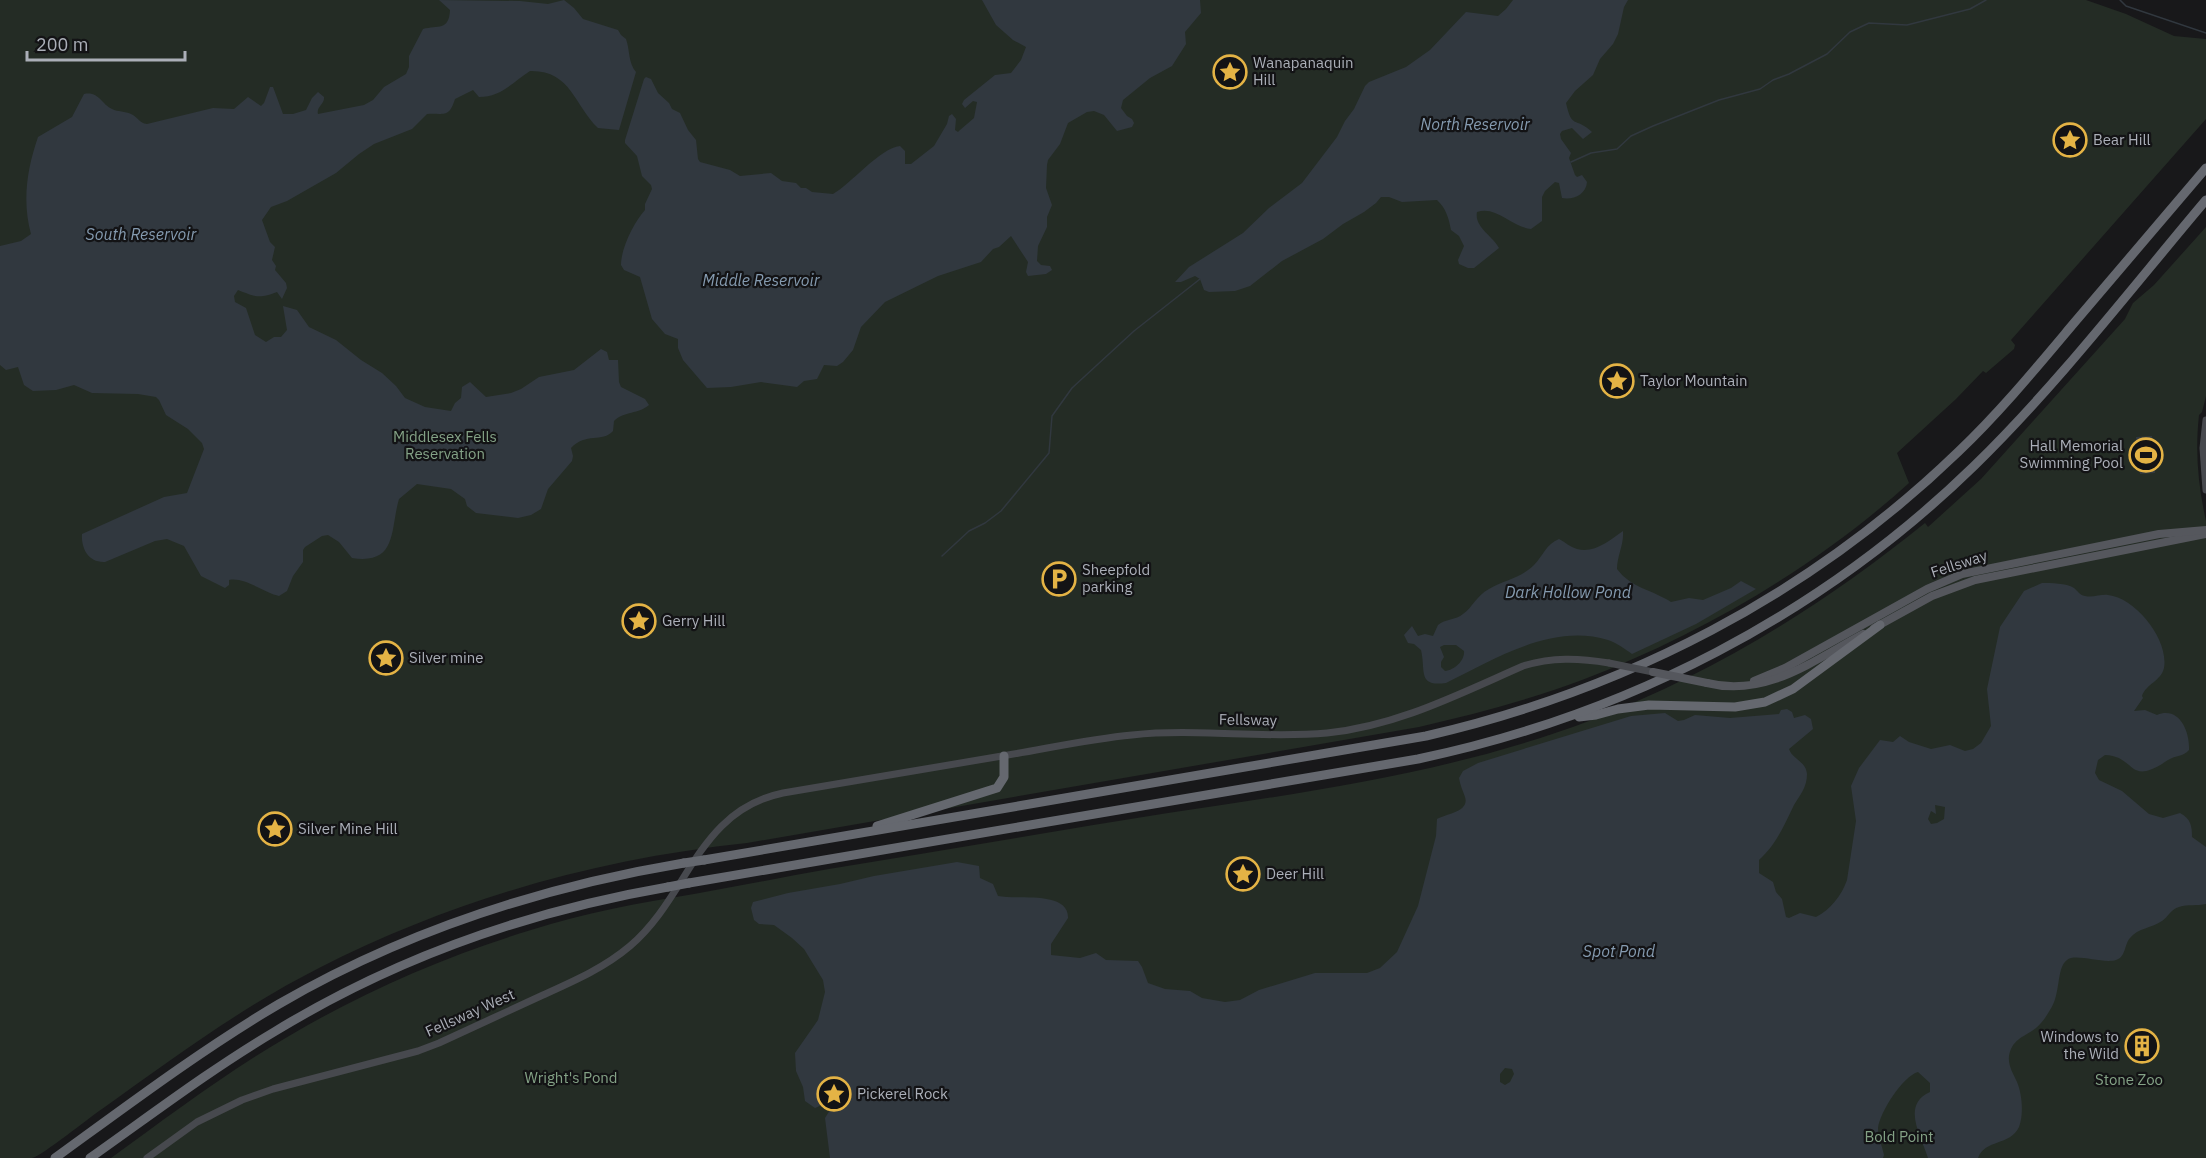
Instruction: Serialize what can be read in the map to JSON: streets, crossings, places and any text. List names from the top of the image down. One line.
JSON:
{"streets":{"main road":["Fellsway","Fellsway West"]},"crossings":[["Fellsway","Fellsway West"]],"water":["North Reservoir","South Reservoir","Middle Reservoir","Dark Hollow Pond","Spot Pond"],"parks":["Middlesex Fells Reservation","Wright's Pond","Stone Zoo","Bold Point"],"places":{"place":["Wanapanaquin Hill","Bear Hill","Taylor Mountain","Gerry Hill","Silver mine","Silver Mine Hill","Deer Hill","Pickerel Rock"],"sports":["Hall Memorial Swimming Pool"],"parking":["Sheepfold parking"],"building":["Windows to the Wild"]},"scale_bar":"200 m"}
